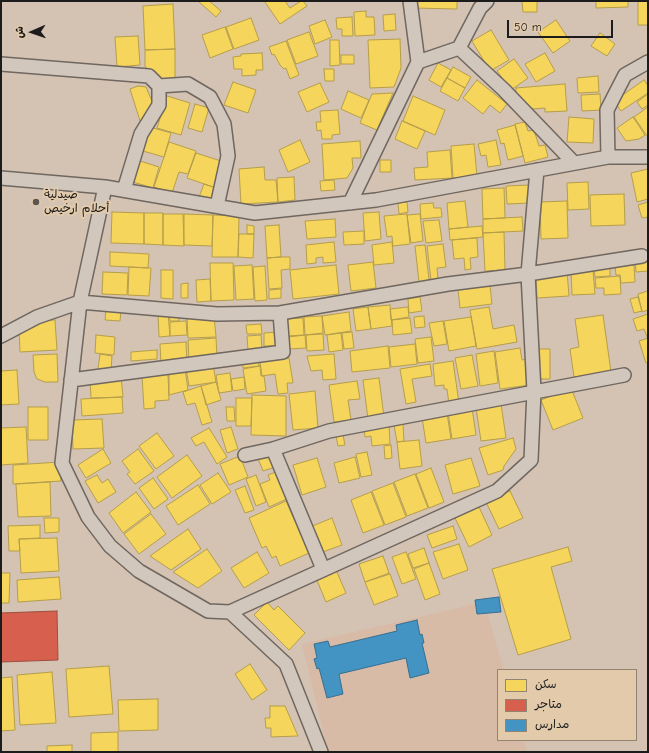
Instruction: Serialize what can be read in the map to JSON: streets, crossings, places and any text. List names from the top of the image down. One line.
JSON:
{"places":["صيدلية أحلام ارخيص"],"legend":["سكن","متاجر","مدارس"],"scale_bar":"50 m","north":"left"}
